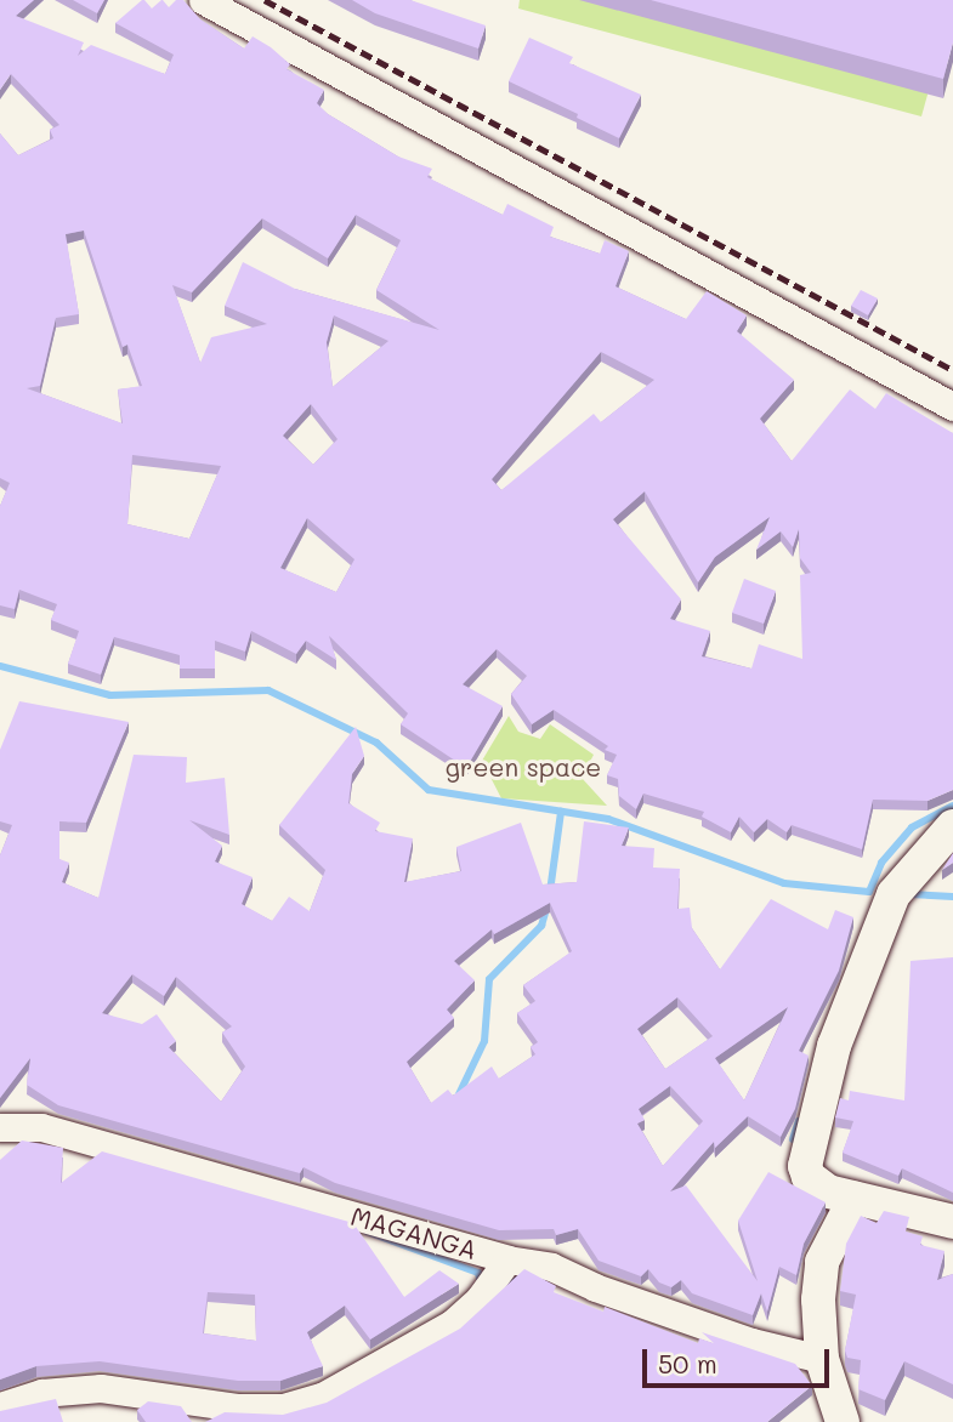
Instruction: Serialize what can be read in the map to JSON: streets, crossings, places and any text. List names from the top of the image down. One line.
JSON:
{"streets":{"street":["MAGANGA"]},"parks":["green space"],"scale_bar":"50 m"}
